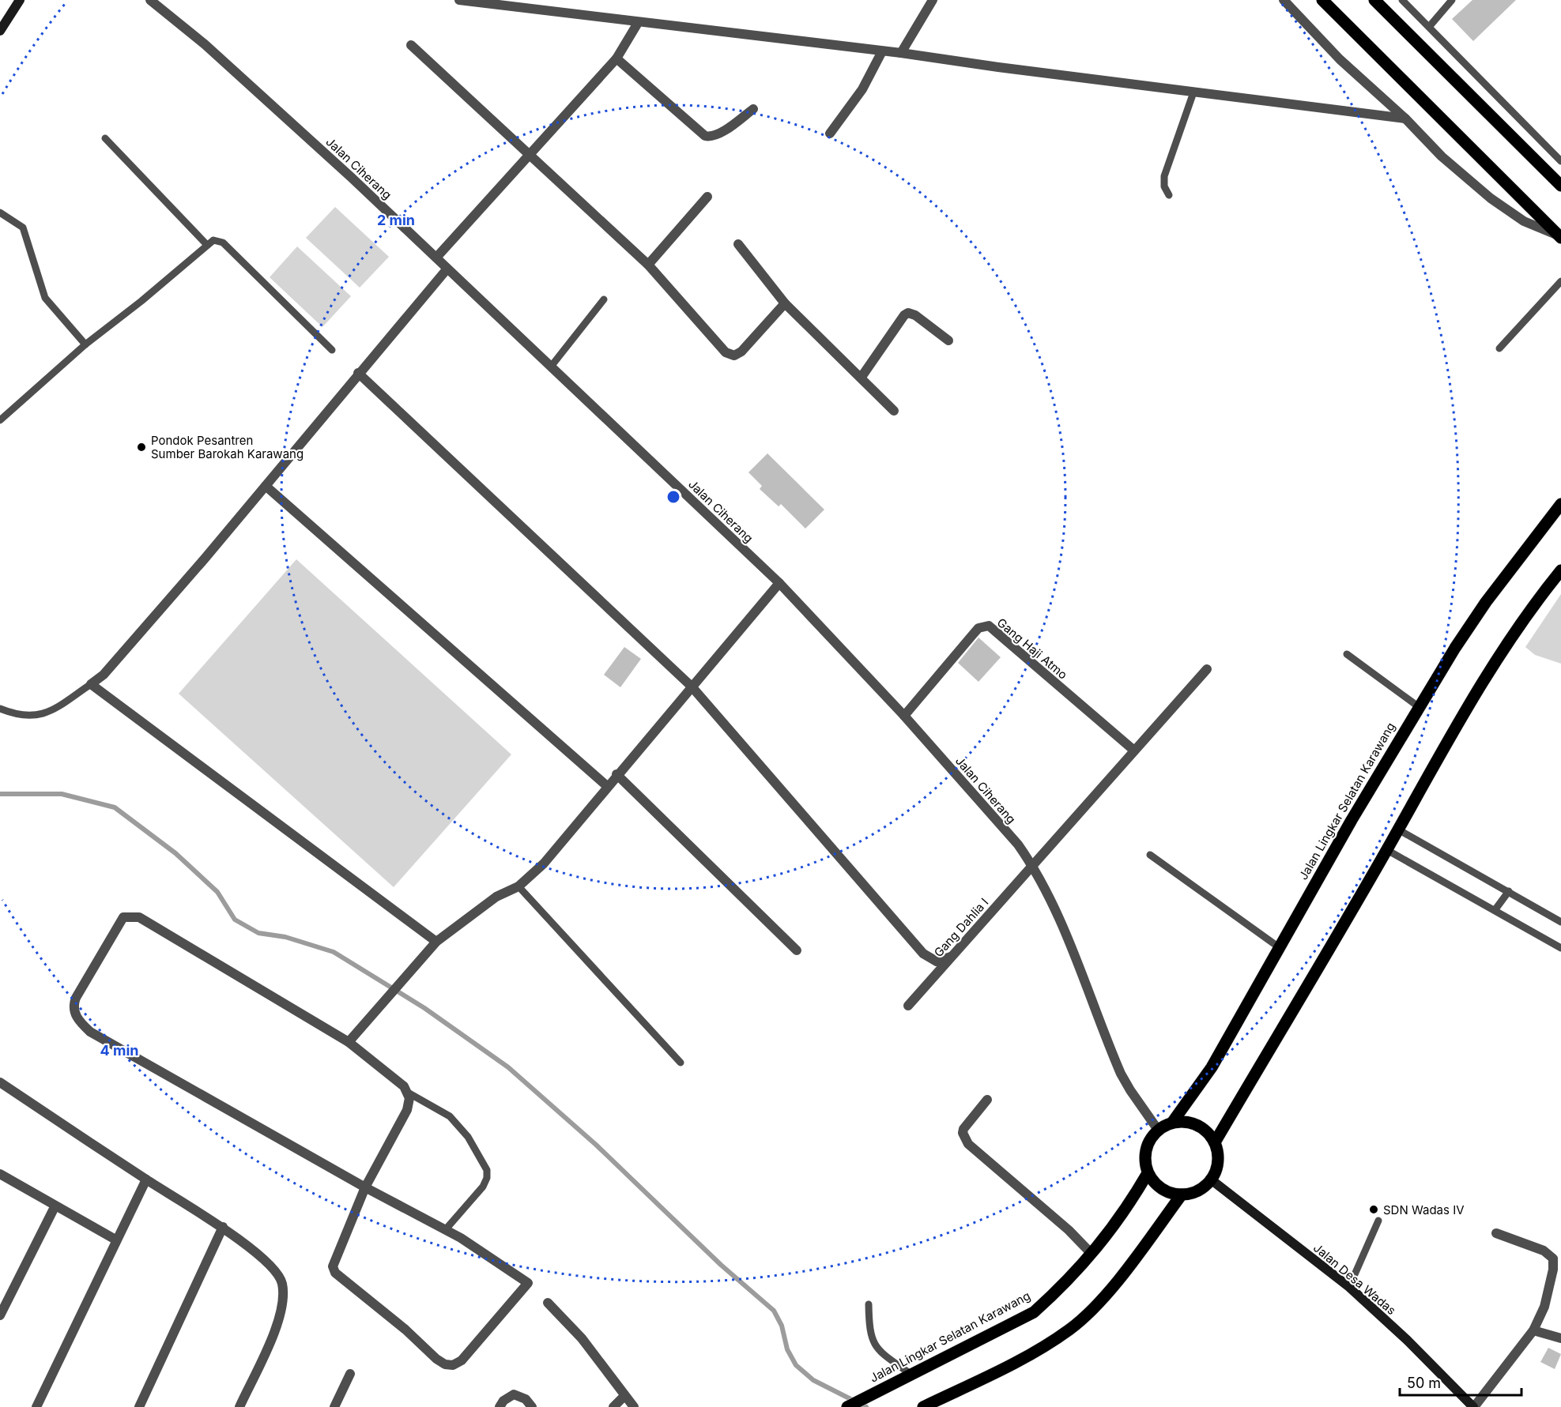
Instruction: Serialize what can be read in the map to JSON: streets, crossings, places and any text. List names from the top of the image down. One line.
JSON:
{"streets":{"main road":["Jalan Lingkar Selatan Karawang","Jalan Desa Wadas"],"street":["Jalan Ciherang","Gang Haji Atmo","Gang Dahlia I"]},"crossings":[["Jalan Ciherang","Gang Haji Atmo"],["Jalan Ciherang","Jalan Lingkar Selatan Karawang"],["Jalan Ciherang","Gang Dahlia I"],["Jalan Ciherang","Jalan Desa Wadas"],["Gang Haji Atmo","Gang Dahlia I"],["Jalan Lingkar Selatan Karawang","Jalan Desa Wadas"]],"places":["Pondok Pesantren Sumber Barokah Karawang","SDN Wadas IV"],"scale_bar":"50 m","rings":["2 min","4 min"]}
